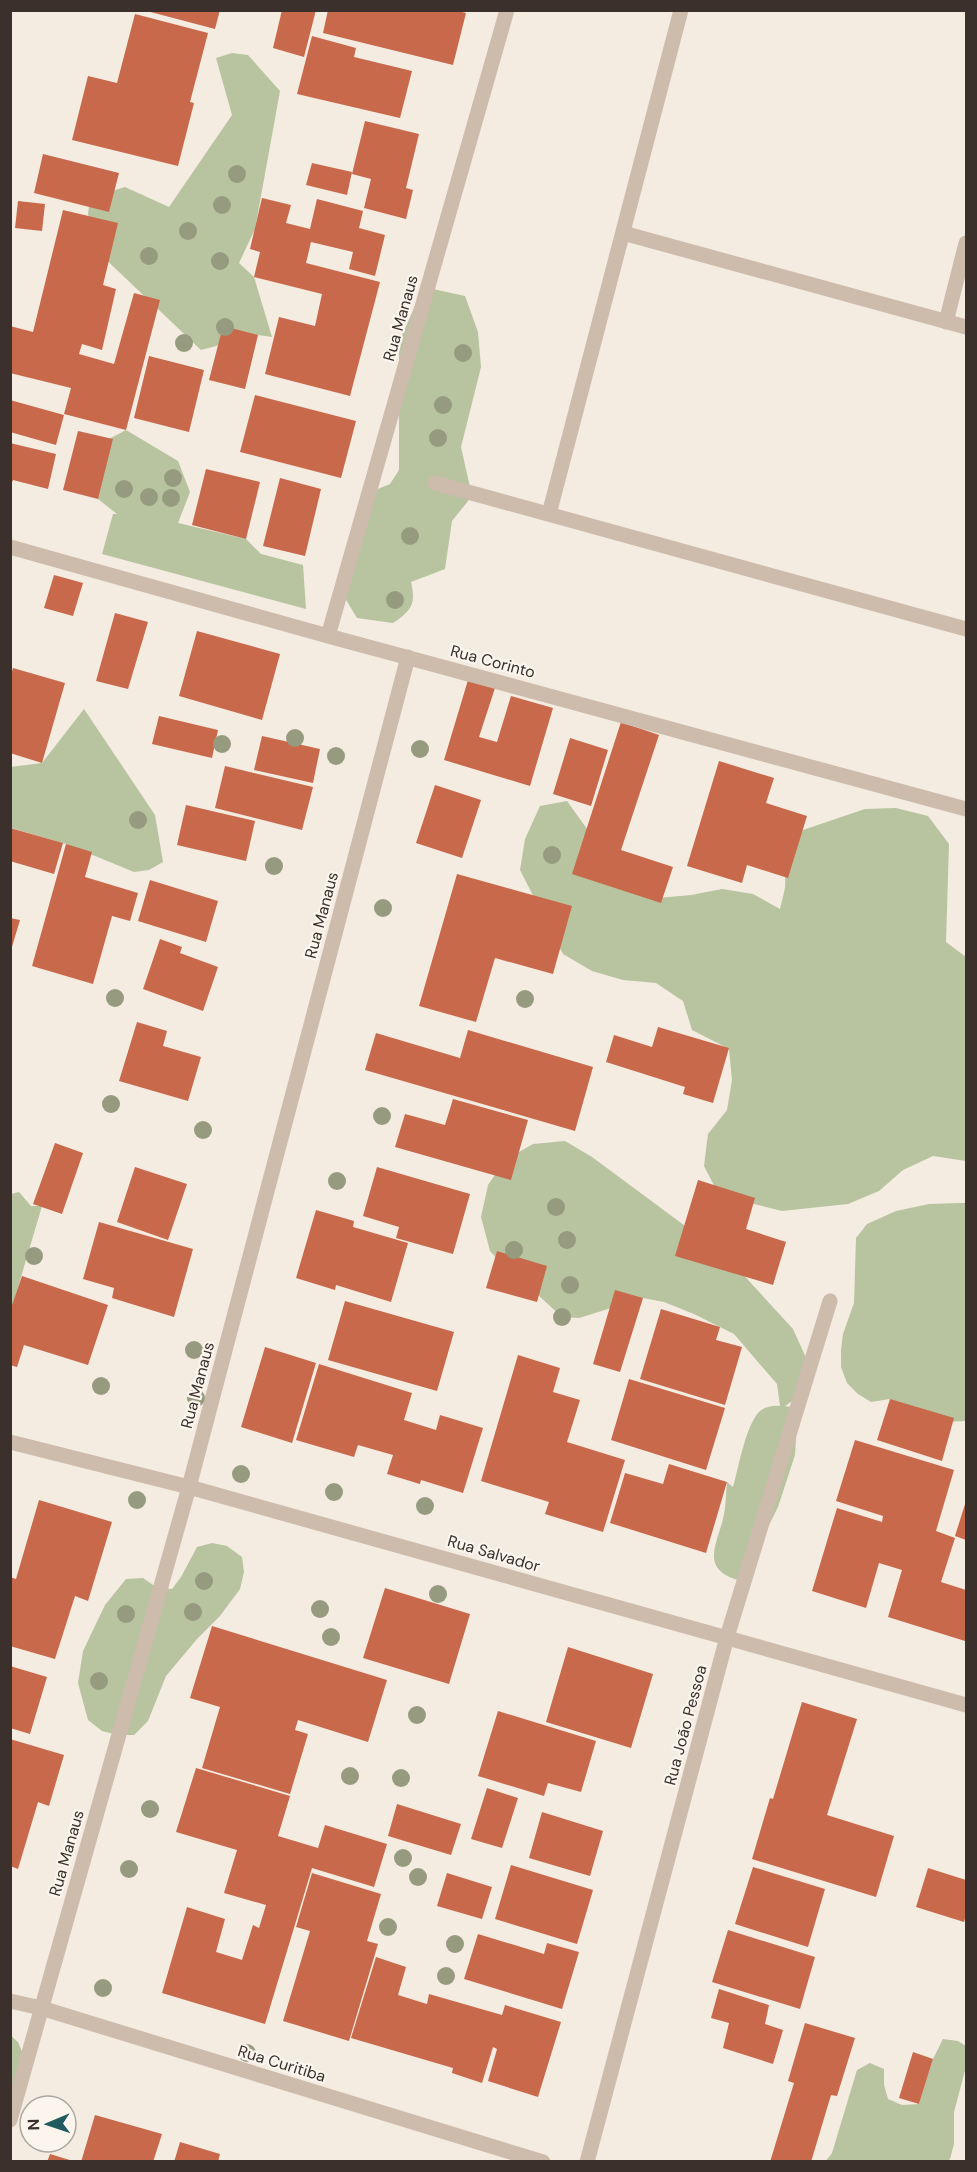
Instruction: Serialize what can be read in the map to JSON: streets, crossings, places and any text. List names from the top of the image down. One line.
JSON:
{"streets":{"street":["Rua Manaus","Rua Corinto","Rua Salvador","Rua João Pessoa","Rua Curitiba"]},"crossings":[["Rua Manaus","Rua Corinto"],["Rua Manaus","Rua Salvador"],["Rua Manaus","Rua Curitiba"],["Rua Salvador","Rua João Pessoa"]],"north":"left"}
